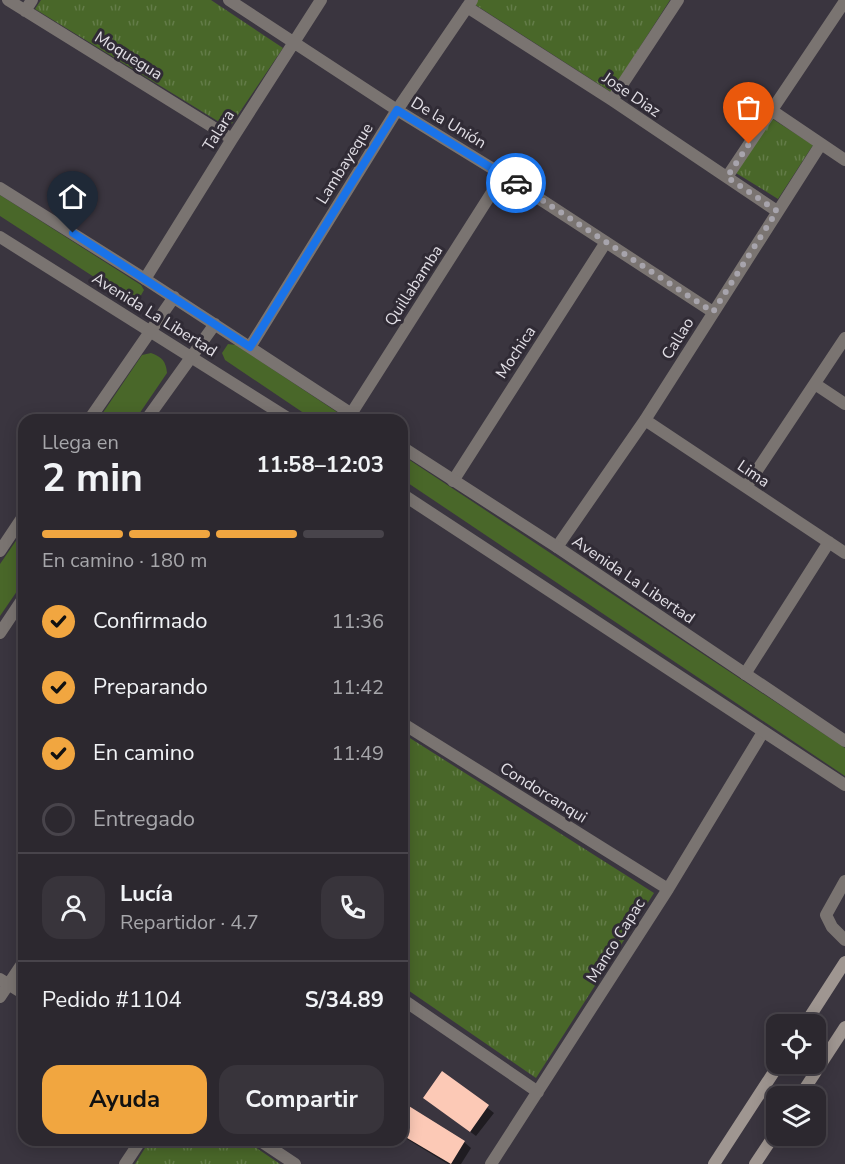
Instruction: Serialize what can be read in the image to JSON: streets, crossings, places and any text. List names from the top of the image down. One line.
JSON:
{"streets":{"street":["Moquegua","Jose Diaz","De la Unión","Talara","Lambayeque","Quillabamba","Avenida La Libertad","Callao","Mochica","Lima","Condorcanqui","Manco Capac"]},"crossings":[["Moquegua","Talara"],["Jose Diaz","Lambayeque"],["Jose Diaz","Callao"],["De la Unión","Talara"],["De la Unión","Lambayeque"],["De la Unión","Quillabamba"],["De la Unión","Callao"],["De la Unión","Mochica"],["Talara","Avenida La Libertad"],["Lambayeque","Avenida La Libertad"],["Avenida La Libertad","Callao"],["Avenida La Libertad","Mochica"],["Callao","Lima"],["Condorcanqui","Manco Capac"]],"page":{"heading":["2 min","Llega en","11:58–12:03"],"panel":["Lucía","Repartidor · 4.7","Pedido #1104","S/34.89"],"bar":"En camino · 180 m","list":[["Confirmado","11:36"],["Preparando","11:42"],["En camino","11:49"],"Entregado"],"buttons":["Ayuda","Compartir"]}}
